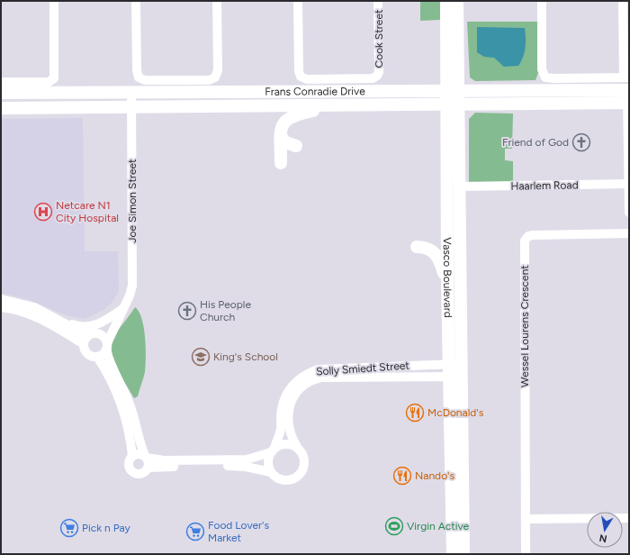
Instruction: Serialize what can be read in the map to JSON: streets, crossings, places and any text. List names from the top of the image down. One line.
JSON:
{"streets":{"main road":["Frans Conradie Drive","Vasco Boulevard"],"street":["Cook Street","Haarlem Road","Joe Simon Street","Wessel Lourens Crescent","Solly Smiedt Street"]},"crossings":[["Frans Conradie Drive","Joe Simon Street"],["Frans Conradie Drive","Vasco Boulevard"],["Haarlem Road","Vasco Boulevard"],["Vasco Boulevard","Solly Smiedt Street"]],"places":{"church":["Friend of God","His People Church"],"hospital":["Netcare N1 City Hospital"],"school or university":["King's School"],"restaurant":["McDonald's","Nando's"],"sports":["Virgin Active"],"supermarket":["Pick n Pay","Food Lover's Market"]},"north":"bottom"}
